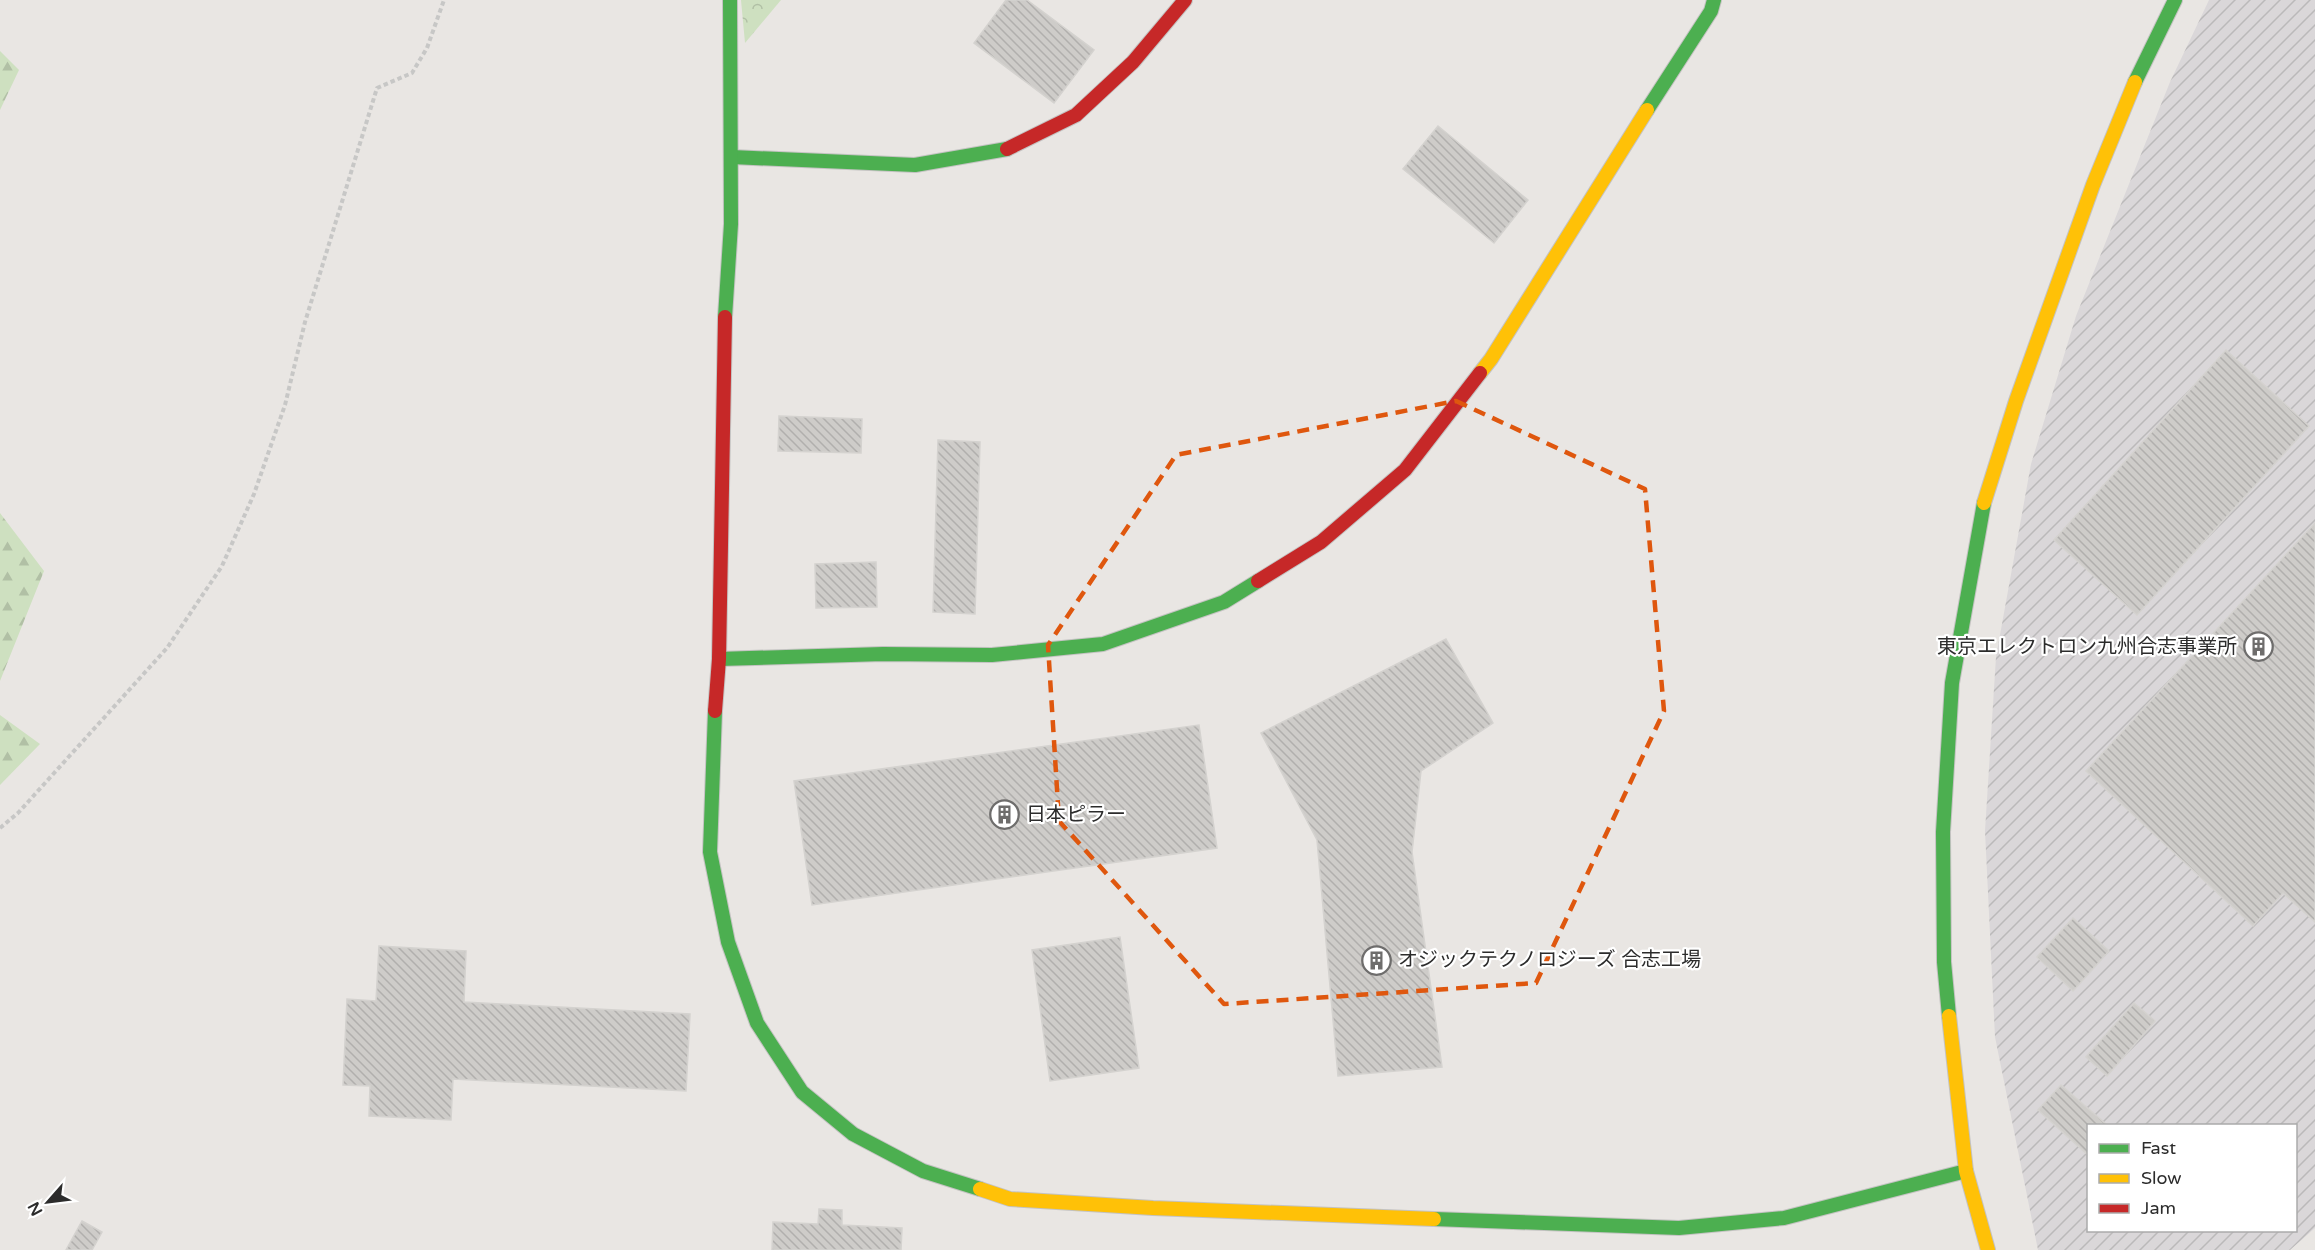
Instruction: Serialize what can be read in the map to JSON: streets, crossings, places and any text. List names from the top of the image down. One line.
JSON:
{"places":{"building":["東京エレクトロン九州合志事業所","日本ピラー","オジックテクノロジーズ 合志工場"]},"legend":["Fast","Slow","Jam"],"north":"bottom left"}
